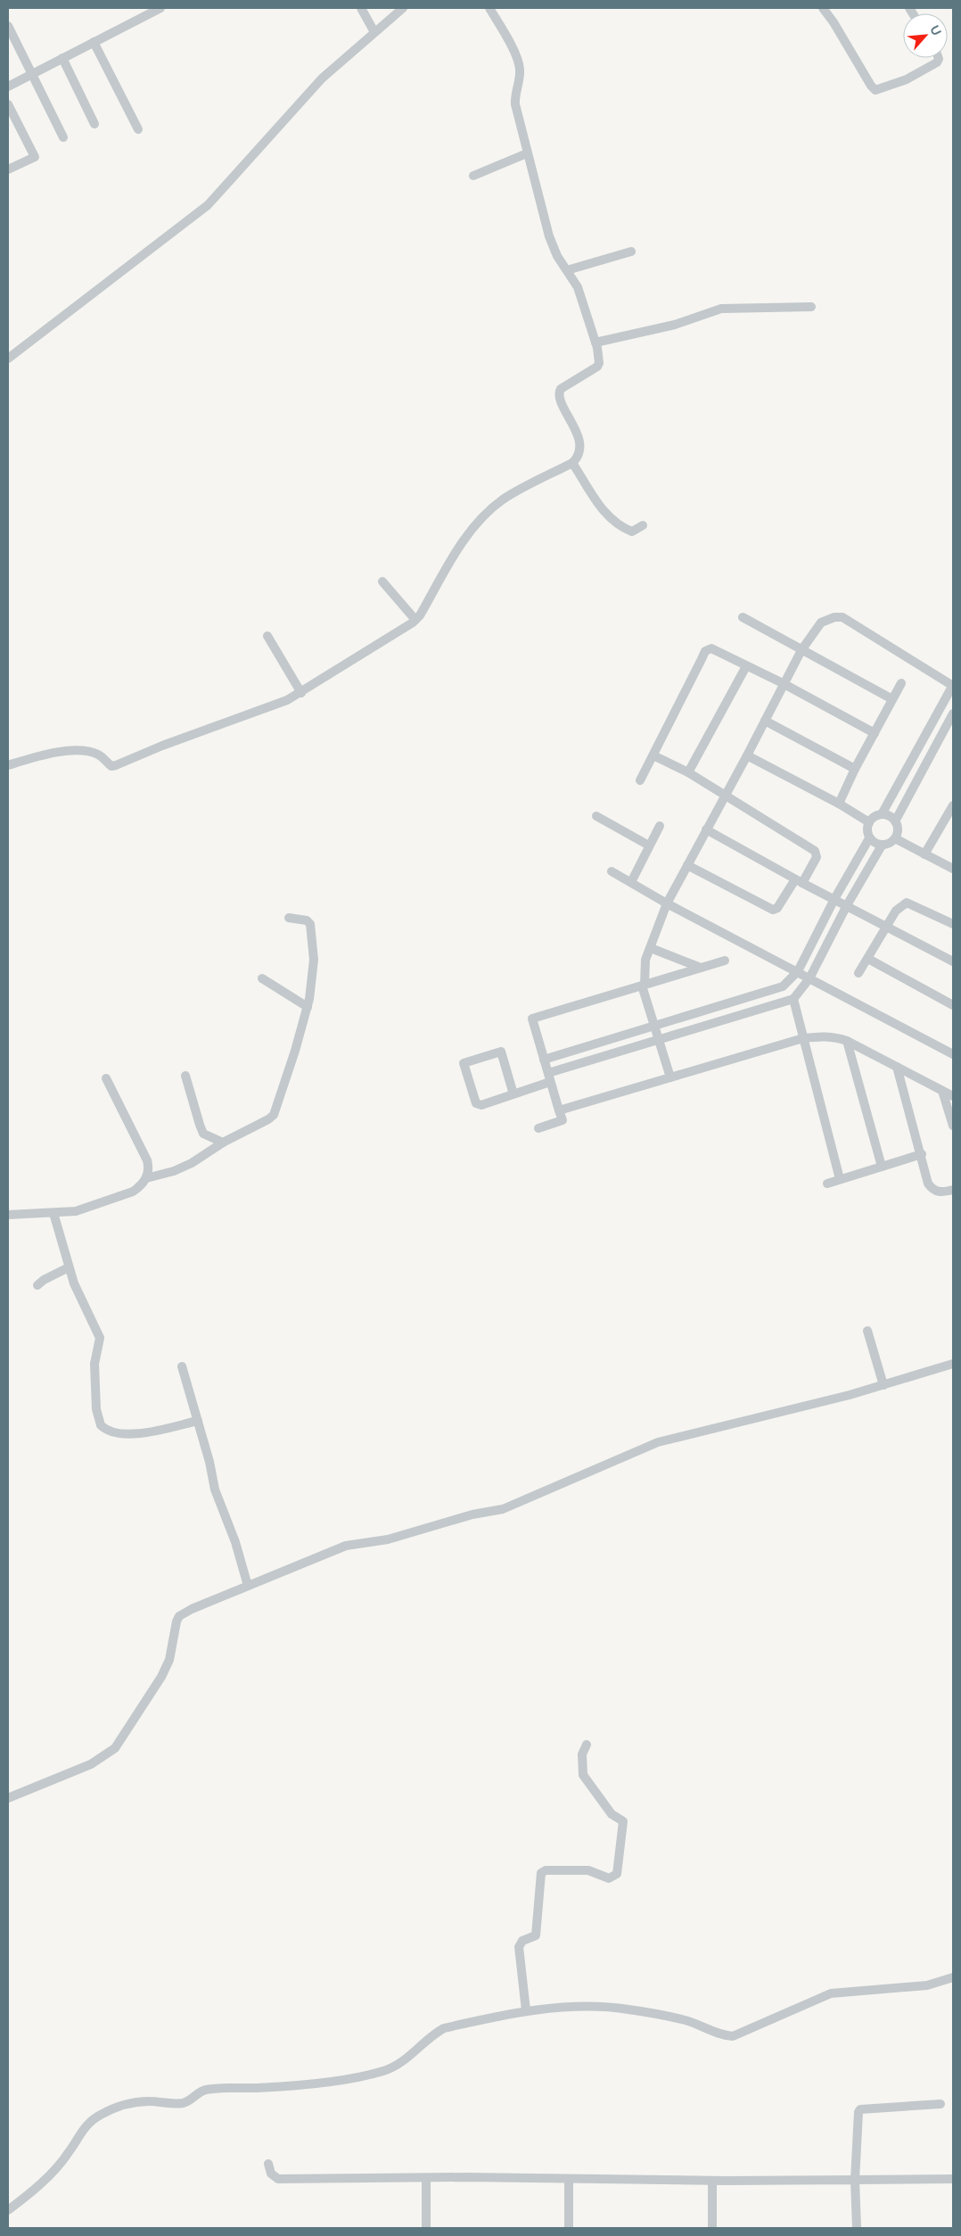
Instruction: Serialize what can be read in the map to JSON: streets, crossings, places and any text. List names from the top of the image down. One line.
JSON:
{"north":"top right"}
